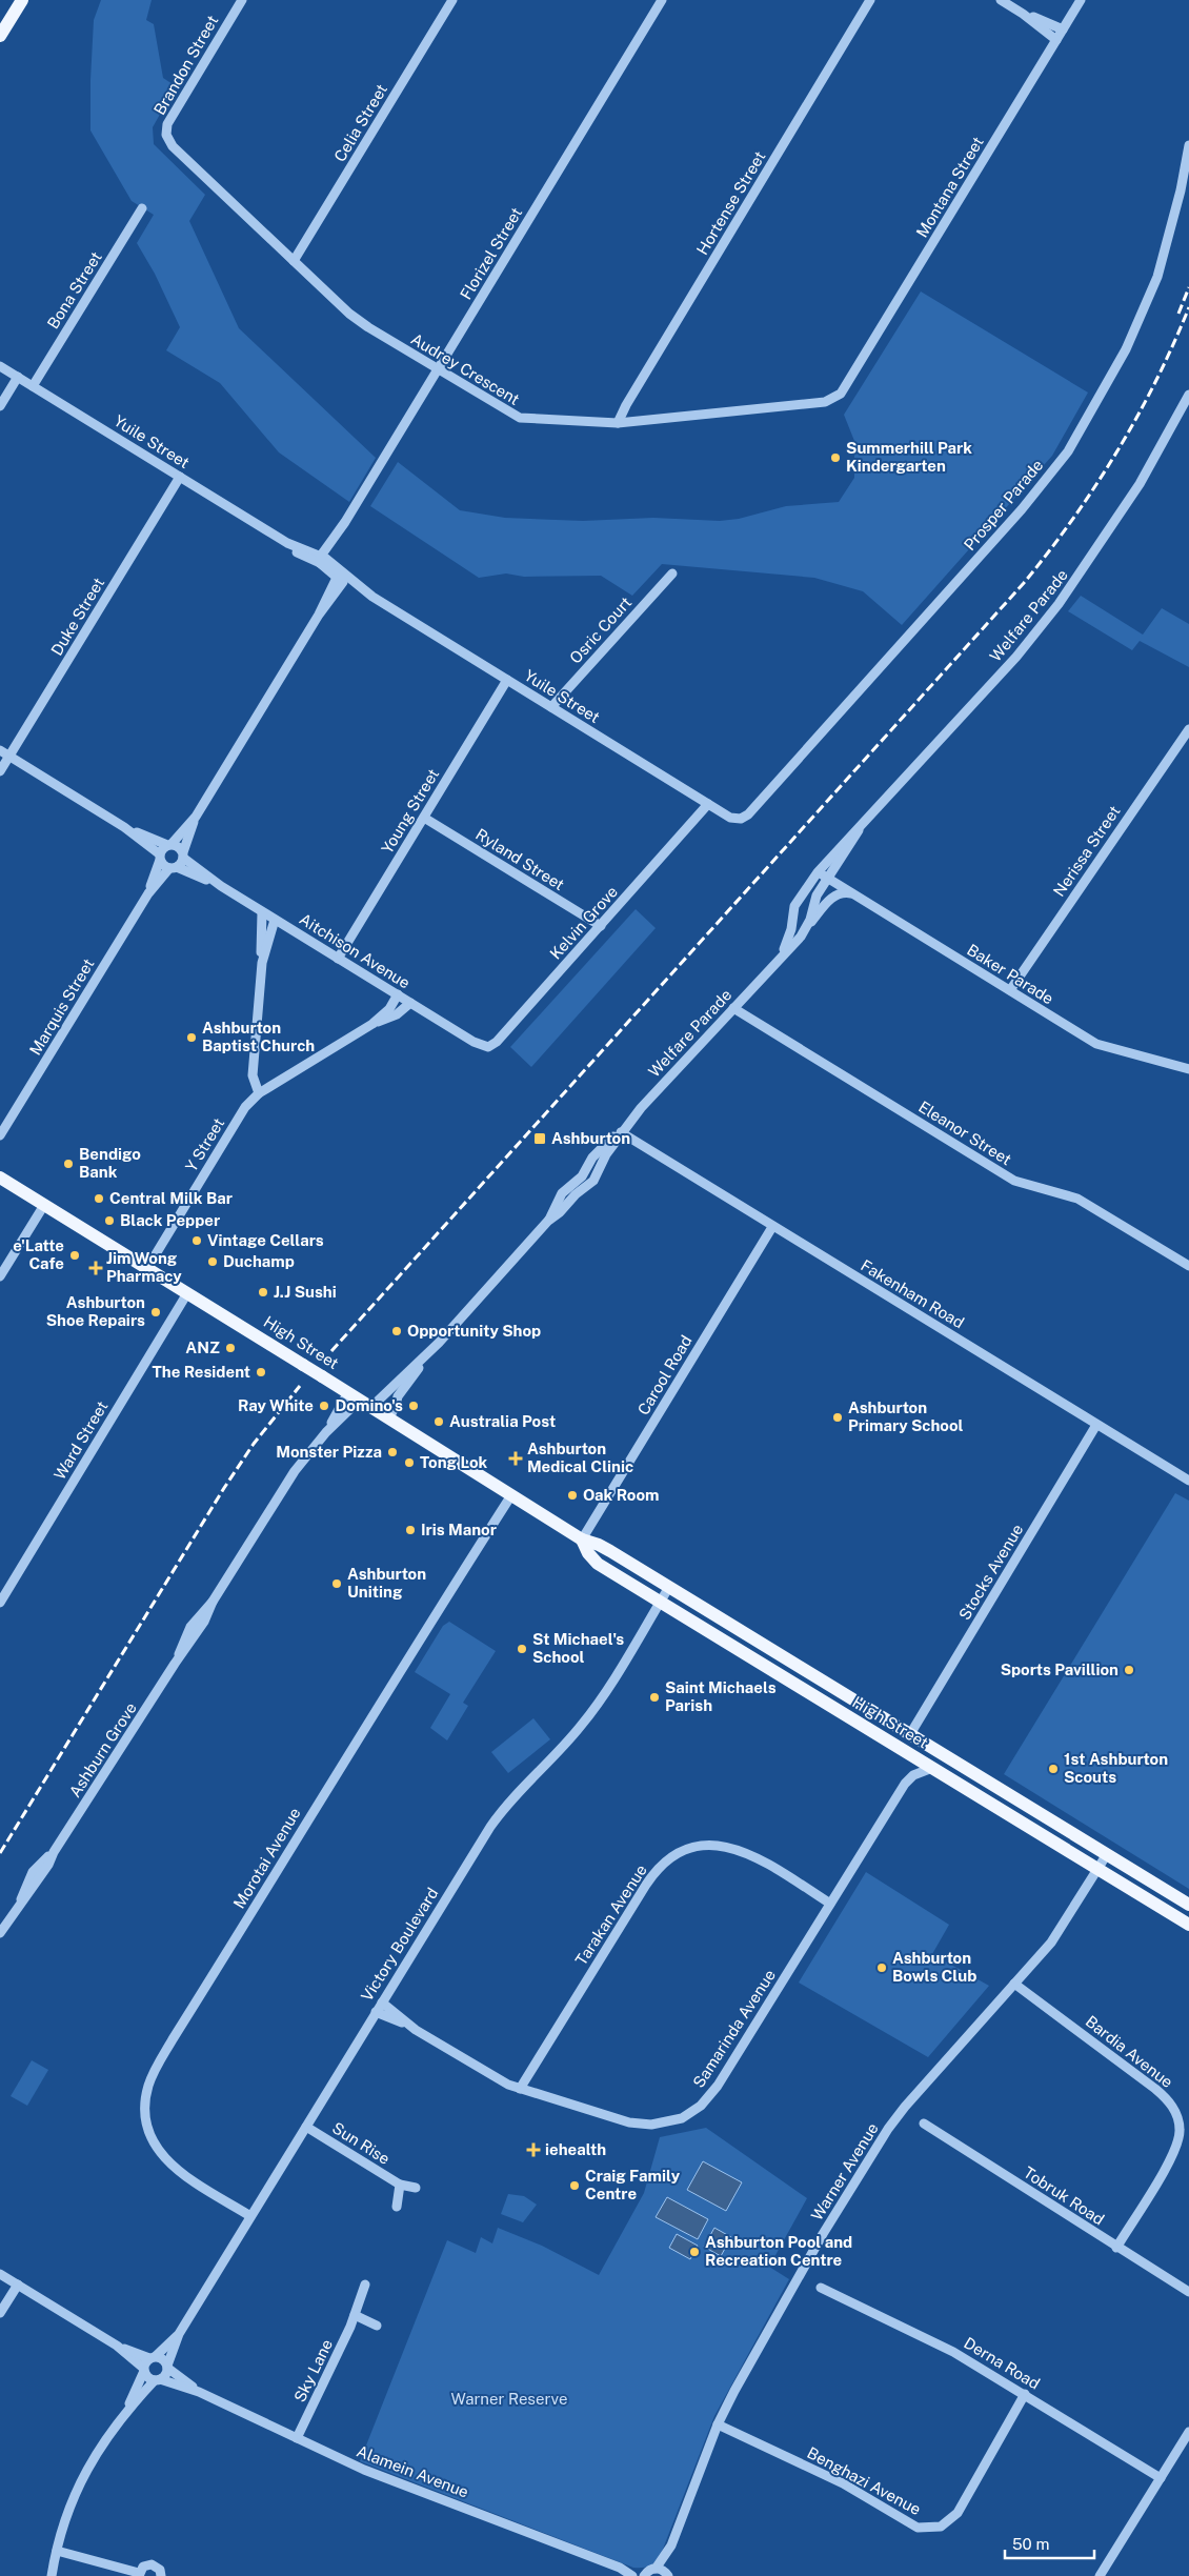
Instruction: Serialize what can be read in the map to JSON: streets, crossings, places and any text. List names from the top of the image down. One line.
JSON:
{"streets":{"main road":["High Street"],"street":["Brandon Street","Celia Street","Montana Street","Hortense Street","Florizel Street","Bona Street","Audrey Crescent","Yuile Street","Prosper Parade","Welfare Parade","Duke Street","Osric Court","Young Street","Nerissa Street","Ryland Street","Kelvin Grove","Aitchison Avenue","Baker Parade","Marquis Street","Eleanor Street","Y Street","Fakenham Road","Carool Road","Ward Street","Stocks Avenue","Ashburn Grove","Morotai Avenue","Tarakan Avenue","Victory Boulevard","Samarinda Avenue","Bardia Avenue","Sun Rise","Warner Avenue","Tobruk Road","Derna Road","Sky Lane","Alamein Avenue","Benghazi Avenue"]},"crossings":[["Brandon Street","Audrey Crescent"],["Celia Street","Audrey Crescent"],["Montana Street","Audrey Crescent"],["Hortense Street","Audrey Crescent"],["Florizel Street","Audrey Crescent"],["Florizel Street","Yuile Street"],["Bona Street","Yuile Street"],["Yuile Street","Prosper Parade"],["Yuile Street","Duke Street"],["Yuile Street","Osric Court"],["Yuile Street","Young Street"],["Yuile Street","Kelvin Grove"],["Welfare Parade","Baker Parade"],["Welfare Parade","Eleanor Street"],["Welfare Parade","Fakenham Road"],["Welfare Parade","High Street"],["Welfare Parade","Ashburn Grove"],["Young Street","Ryland Street"],["Young Street","Aitchison Avenue"],["Nerissa Street","Baker Parade"],["Ryland Street","Kelvin Grove"],["Kelvin Grove","Aitchison Avenue"],["Aitchison Avenue","Marquis Street"],["Aitchison Avenue","Y Street"],["Y Street","High Street"],["Fakenham Road","Carool Road"],["Fakenham Road","Stocks Avenue"],["High Street","Carool Road"],["High Street","Ward Street"],["High Street","Stocks Avenue"],["High Street","Ashburn Grove"],["High Street","Morotai Avenue"],["High Street","Victory Boulevard"],["High Street","Samarinda Avenue"],["High Street","Warner Avenue"],["Morotai Avenue","Victory Boulevard"],["Tarakan Avenue","Samarinda Avenue"],["Victory Boulevard","Samarinda Avenue"],["Victory Boulevard","Sun Rise"],["Victory Boulevard","Alamein Avenue"],["Bardia Avenue","Warner Avenue"],["Bardia Avenue","Tobruk Road"],["Warner Avenue","Alamein Avenue"],["Warner Avenue","Benghazi Avenue"],["Derna Road","Benghazi Avenue"],["Sky Lane","Alamein Avenue"]],"parks":["Warner Reserve"],"places":{"other":["Summerhill Park Kindergarten","Ashburton Baptist Church","Bendigo Bank","Central Milk Bar","Black Pepper","Vintage Cellars","e'Latte Cafe","Duchamp","J.J Sushi","Ashburton Shoe Repairs","Opportunity Shop","ANZ","The Resident","Ray White","Domino's","Ashburton Primary School","Australia Post","Monster Pizza","Tong Lok","Oak Room","Iris Manor","Ashburton Uniting","St Michael's School","Sports Pavillion","Saint Michaels Parish","1st Ashburton Scouts","Ashburton Bowls Club","Craig Family Centre","Ashburton Pool and Recreation Centre"],"transit":["Ashburton"],"health":["Jim Wong Pharmacy","Ashburton Medical Clinic","iehealth"]},"scale_bar":"50 m"}
